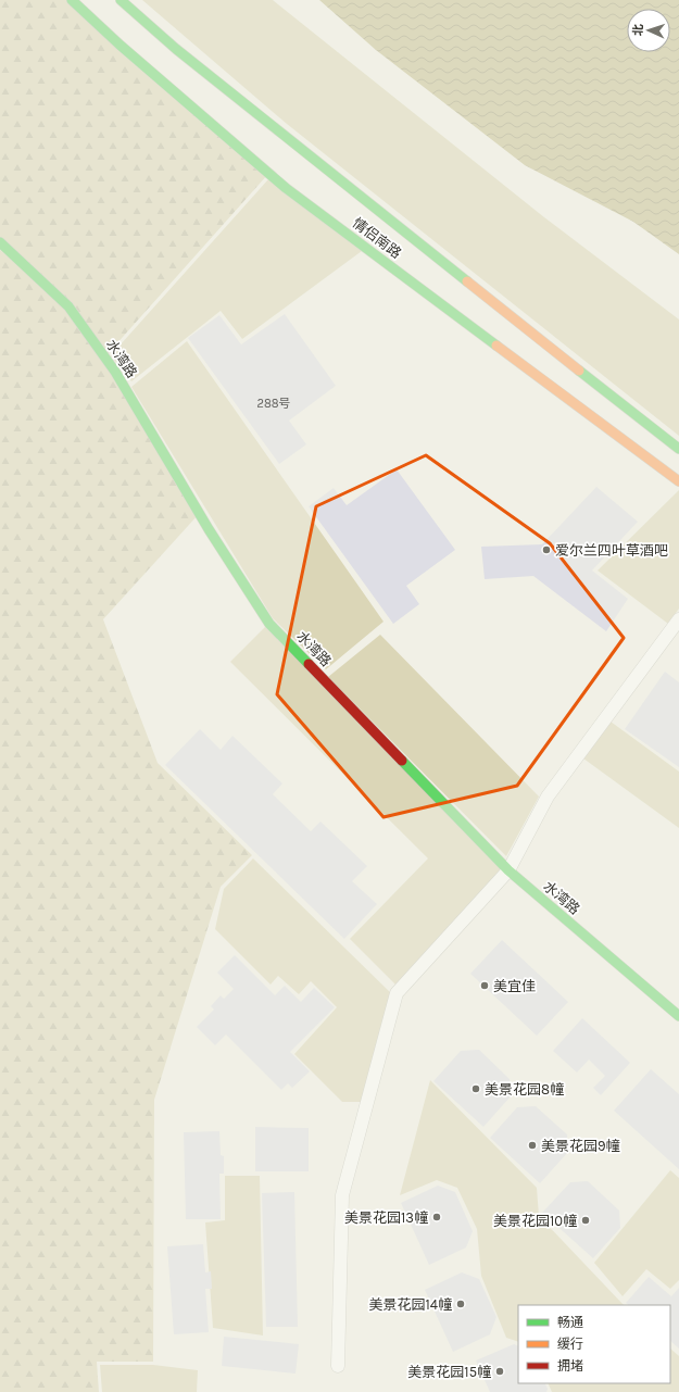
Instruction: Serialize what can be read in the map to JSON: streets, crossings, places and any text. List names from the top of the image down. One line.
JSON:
{"streets":{"main road":["情侣南路","水湾路"]},"places":["爱尔兰四叶草酒吧","美宜佳","美景花园8幢","美景花园9幢","美景花园13幢","美景花园10幢","美景花园14幢","美景花园15幢"],"house_numbers":["288号"],"legend":["畅通","缓行","拥堵"],"north":"left"}
